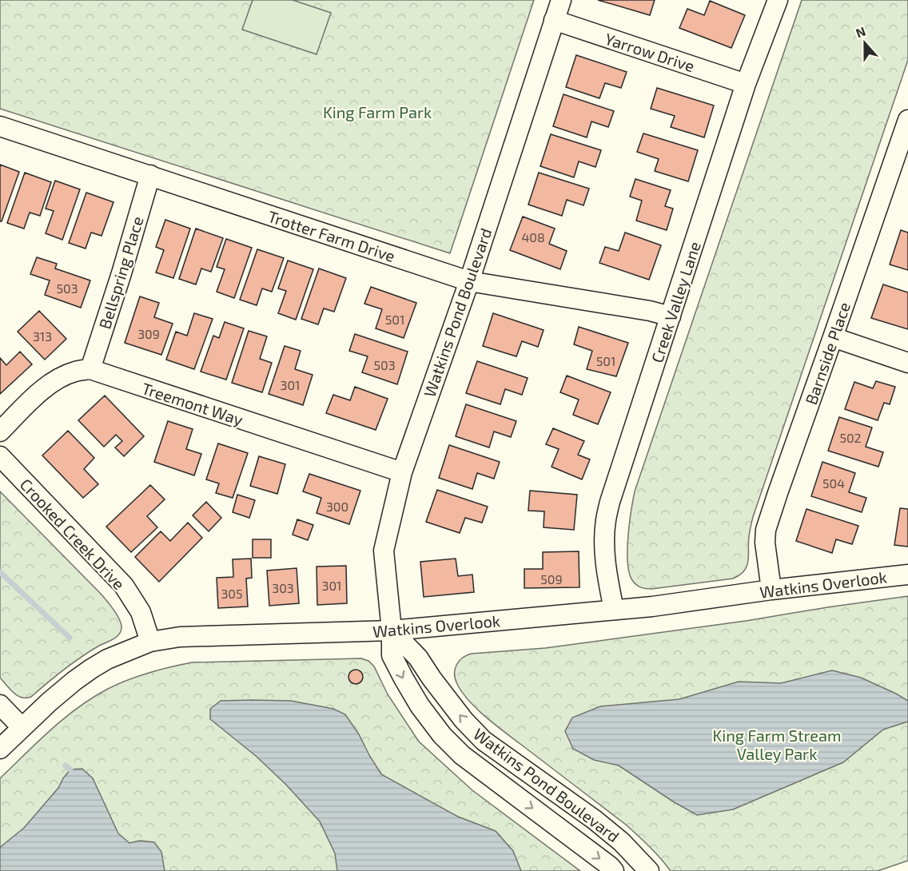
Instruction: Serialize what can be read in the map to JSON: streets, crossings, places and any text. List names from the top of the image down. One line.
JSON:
{"streets":{"street":["Yarrow Drive","Trotter Farm Drive","Bellspring Place","Creek Valley Lane","Watkins Pond Boulevard","Barnside Place","Treemont Way","Crooked Creek Drive","Watkins Overlook"]},"crossings":[["Yarrow Drive","Creek Valley Lane"],["Yarrow Drive","Watkins Pond Boulevard"],["Trotter Farm Drive","Bellspring Place"],["Trotter Farm Drive","Creek Valley Lane"],["Trotter Farm Drive","Watkins Pond Boulevard"],["Bellspring Place","Treemont Way"],["Creek Valley Lane","Watkins Overlook"],["Watkins Pond Boulevard","Treemont Way"],["Watkins Pond Boulevard","Watkins Overlook"],["Barnside Place","Watkins Overlook"],["Crooked Creek Drive","Watkins Overlook"]],"parks":["King Farm Park","King Farm Stream Valley Park"],"house_numbers":["408","503","501","309","313","501","503","301","502","504","300","509","301","303","305"],"north":"top"}
